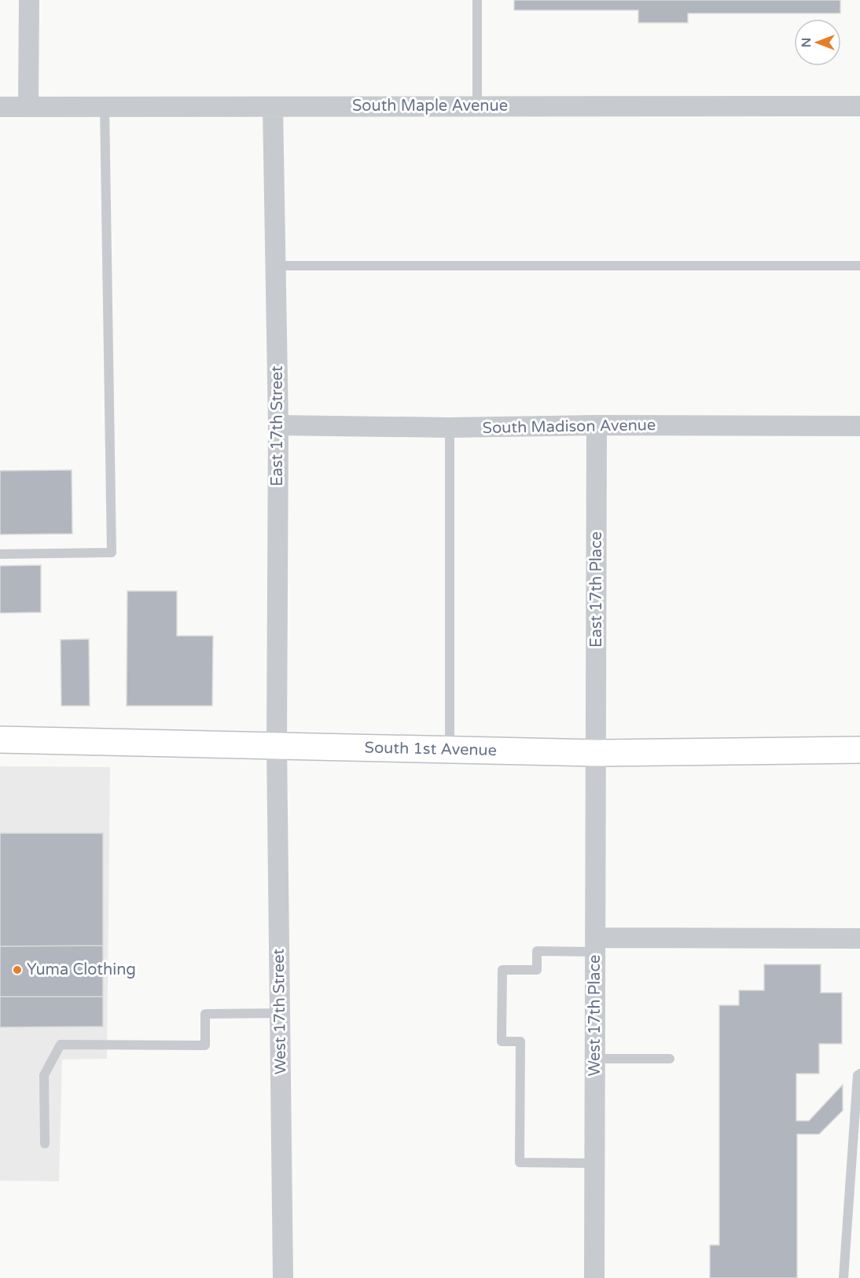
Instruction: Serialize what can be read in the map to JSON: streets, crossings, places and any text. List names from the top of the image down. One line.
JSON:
{"streets":{"street":["South Maple Avenue","East 17th Street","South Madison Avenue","East 17th Place","South 1st Avenue","West 17th Street","West 17th Place"]},"crossings":[["South Maple Avenue","East 17th Street"],["East 17th Street","South Madison Avenue"],["East 17th Street","South 1st Avenue"],["East 17th Street","West 17th Street"],["South Madison Avenue","East 17th Place"],["East 17th Place","South 1st Avenue"],["East 17th Place","West 17th Place"],["South 1st Avenue","West 17th Street"],["South 1st Avenue","West 17th Place"]],"places":["Yuma Clothing"],"north":"left"}
